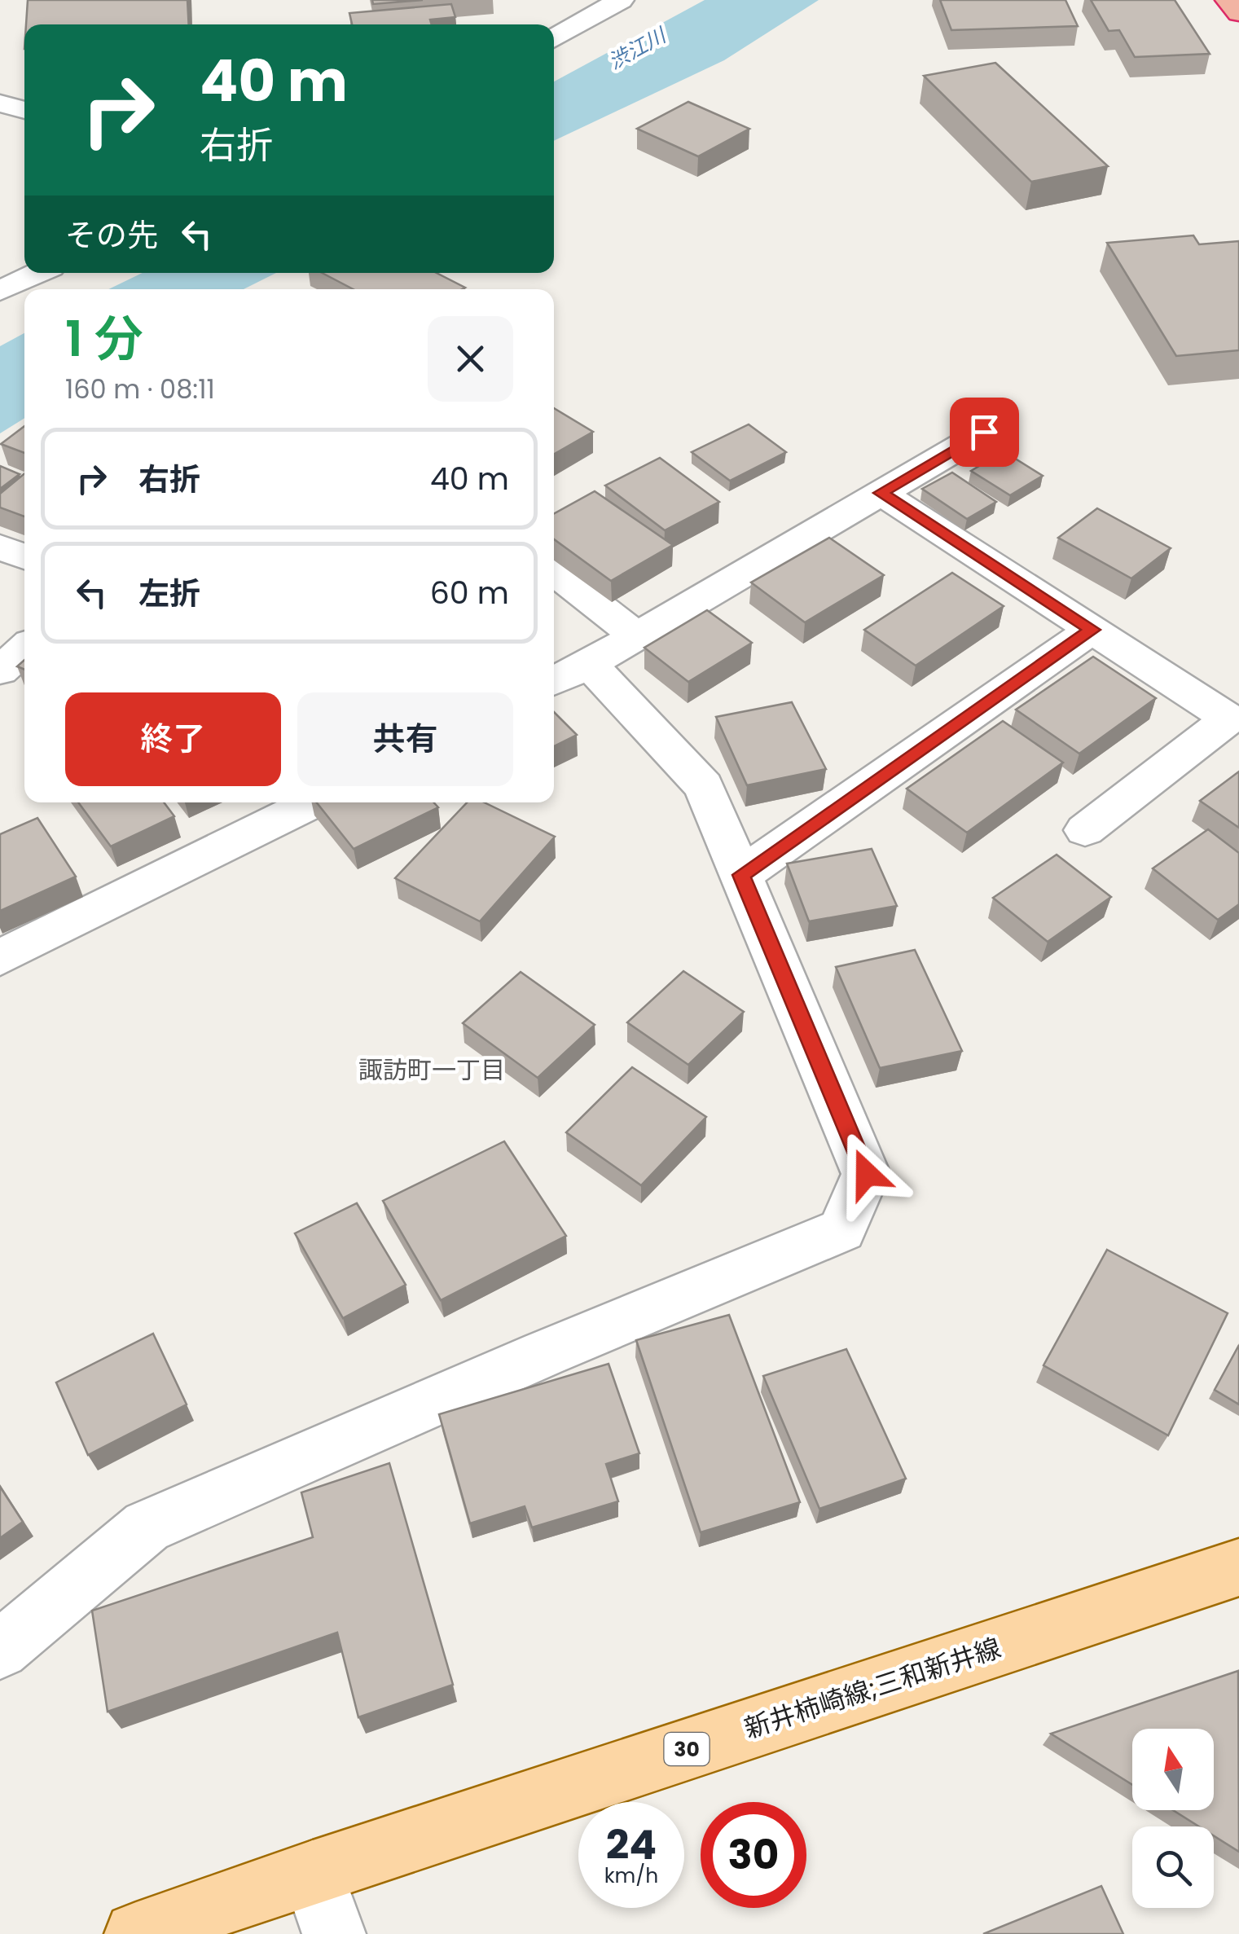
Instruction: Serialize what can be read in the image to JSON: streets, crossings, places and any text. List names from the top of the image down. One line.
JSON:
{"streets":{"main road":["新井柿崎線;三和新井線","30"]},"districts":["諏訪町一丁目"],"water":["渋江川"],"north":"top","page":{"turn":["40 m","右折"],"then":"その先","heading":["1 分","160 m · 08:11"],"list":[{"name":"右折","value":"40 m"},{"name":"左折","value":"60 m"}],"buttons":["終了","共有"],"speed":"24 km/h","limit":"30"}}
